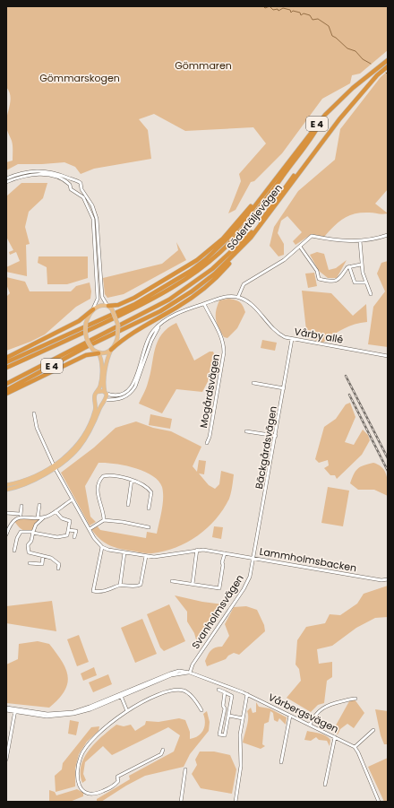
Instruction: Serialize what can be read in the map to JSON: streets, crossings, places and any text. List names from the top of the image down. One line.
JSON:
{"streets":{"highway":["E 4","Södertäljevägen"],"street":["Vårby allé","Mogårdsvägen","Bäckgårdsvägen","Lammholmsbacken","Svanholmsvägen","Vårbergsvägen"]},"crossings":[["Vårby allé","Bäckgårdsvägen"],["Bäckgårdsvägen","Lammholmsbacken"],["Bäckgårdsvägen","Svanholmsvägen"],["Lammholmsbacken","Svanholmsvägen"],["Svanholmsvägen","Vårbergsvägen"]],"parks":["Gömmaren","Gömmarskogen"]}
